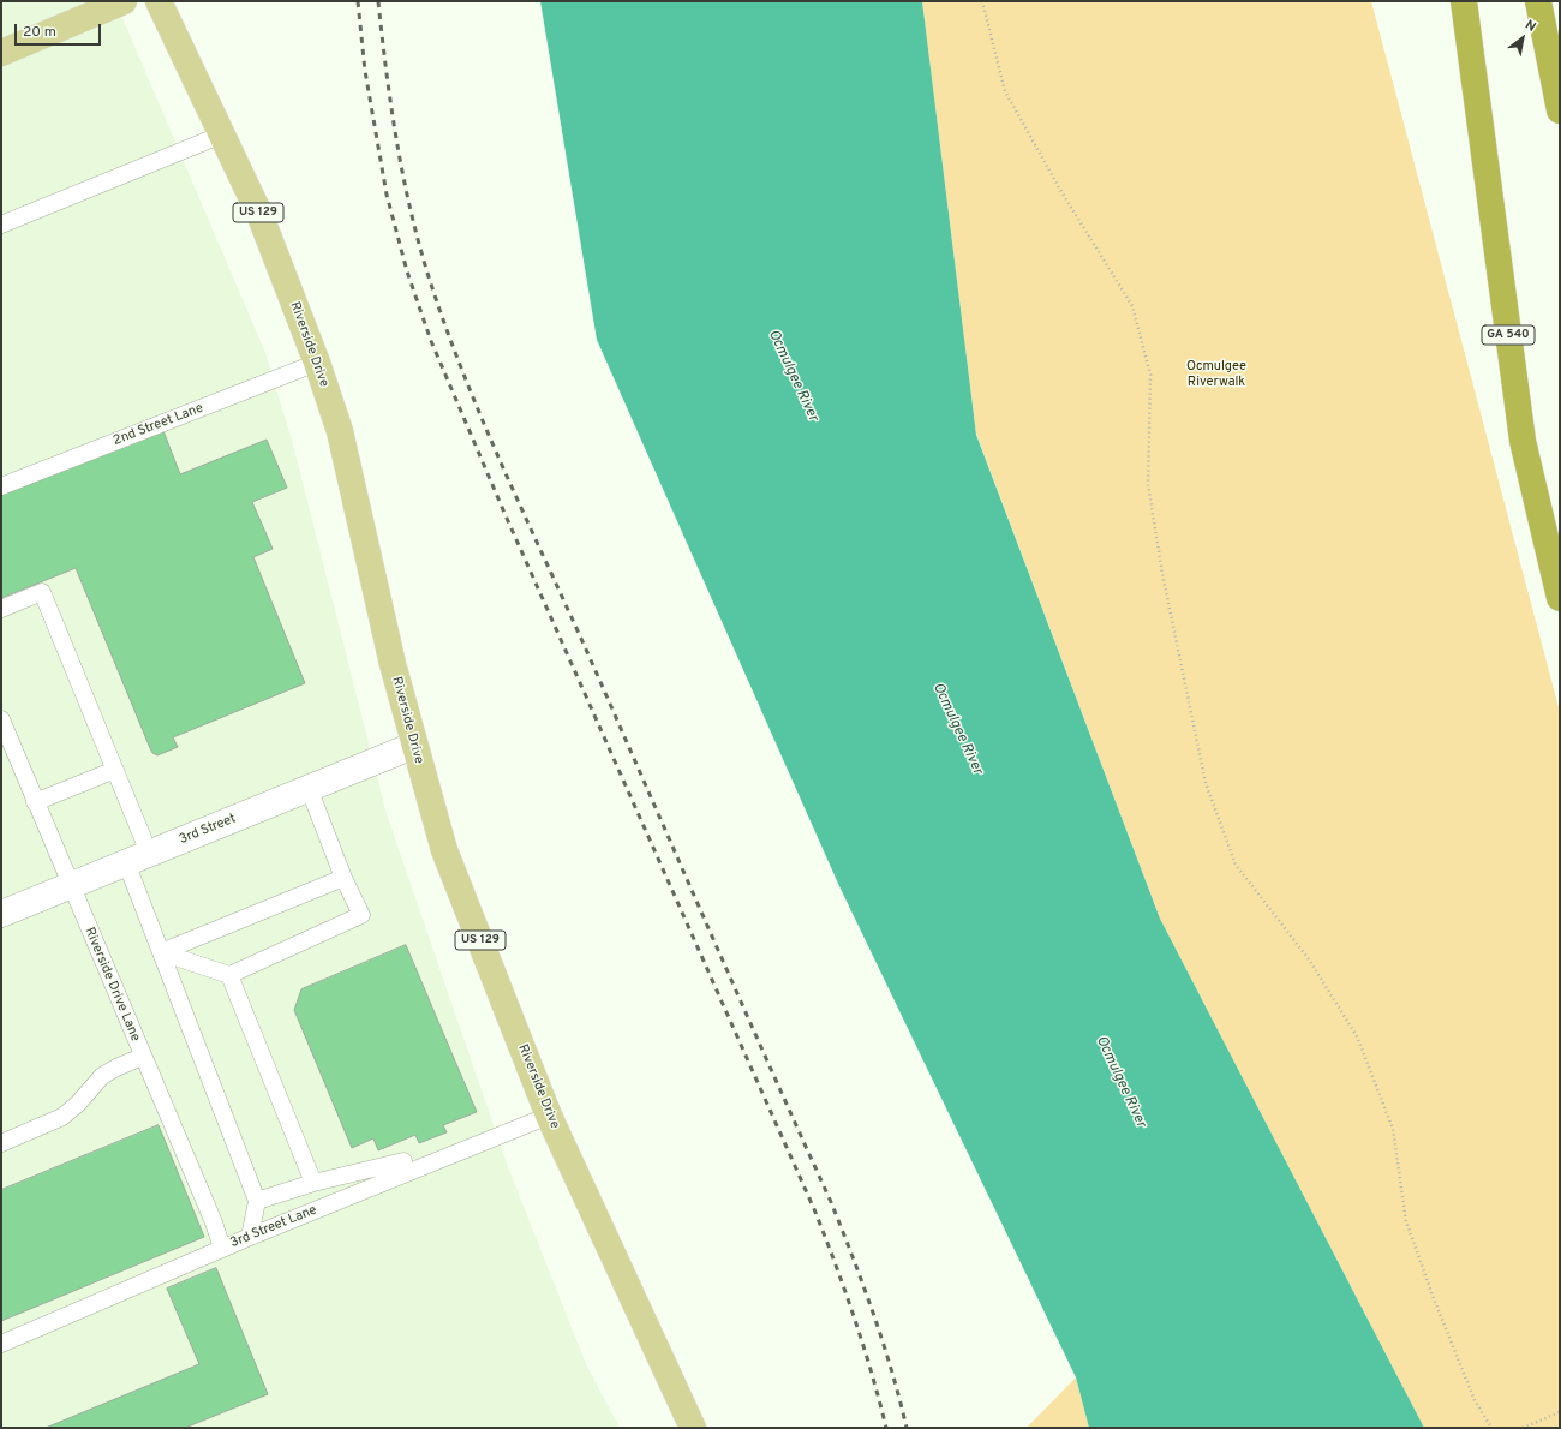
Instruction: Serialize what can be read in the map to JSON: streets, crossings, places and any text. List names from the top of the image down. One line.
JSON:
{"streets":{"highway":["GA 540"],"main road":["US 129","Riverside Drive"],"street":["3rd Street"],"lane":["2nd Street Lane","Riverside Drive Lane","3rd Street Lane"]},"crossings":[["Riverside Drive","2nd Street Lane"],["Riverside Drive","3rd Street"],["Riverside Drive","3rd Street Lane"],["3rd Street","Riverside Drive Lane"],["Riverside Drive Lane","3rd Street Lane"]],"water":["Ocmulgee River"],"parks":["Ocmulgee Riverwalk"],"scale_bar":"20 m","north":"top right"}
